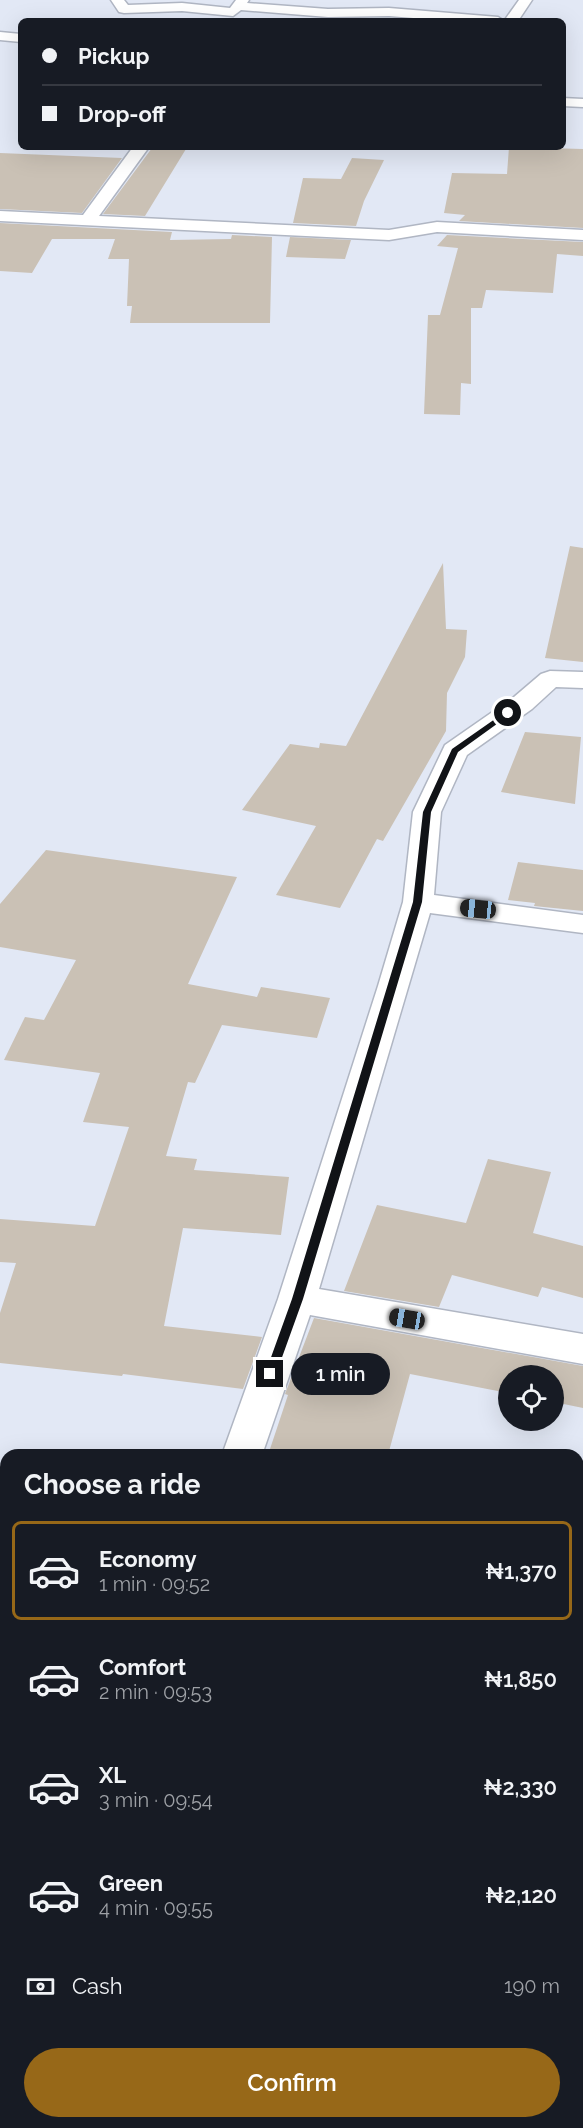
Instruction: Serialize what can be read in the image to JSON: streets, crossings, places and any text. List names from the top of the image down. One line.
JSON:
{"page":{"banner":["Pickup","Drop-off"],"bubble":"1 min","heading":"Choose a ride","list":[{"name":"Economy","note":"1 min · 09:52","value":"₦1,370"},{"name":"Comfort","note":"2 min · 09:53","value":"₦1,850"},{"name":"XL","note":"3 min · 09:54","value":"₦2,330"},{"name":"Green","note":"4 min · 09:55","value":"₦2,120"}],"pay":["Cash","190 m"],"buttons":"Confirm"}}
